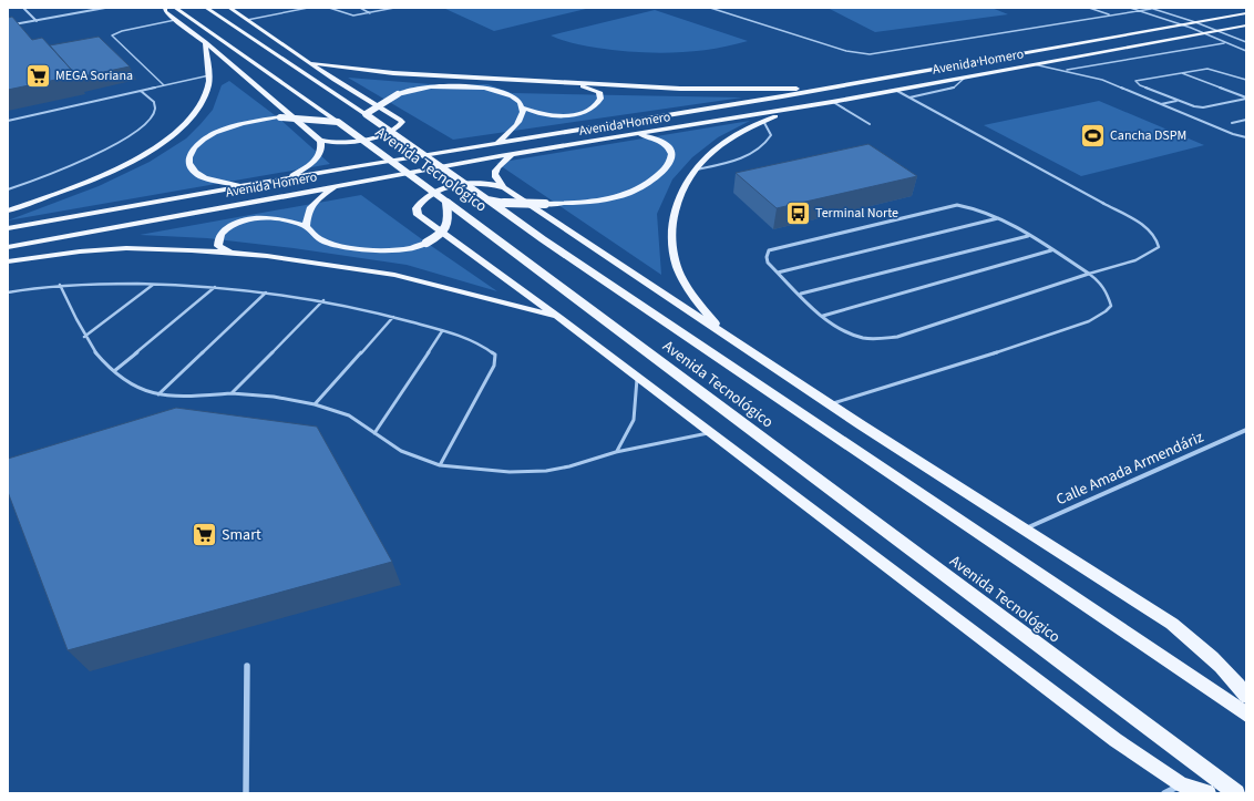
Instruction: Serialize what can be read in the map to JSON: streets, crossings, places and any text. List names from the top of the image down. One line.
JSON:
{"streets":{"main road":["Avenida Homero","Avenida Tecnológico"],"street":["Calle Amada Armendáriz"]},"places":{"supermarket":["MEGA Soriana","Smart"],"sports":["Cancha DSPM"],"bus stop":["Terminal Norte"]}}
